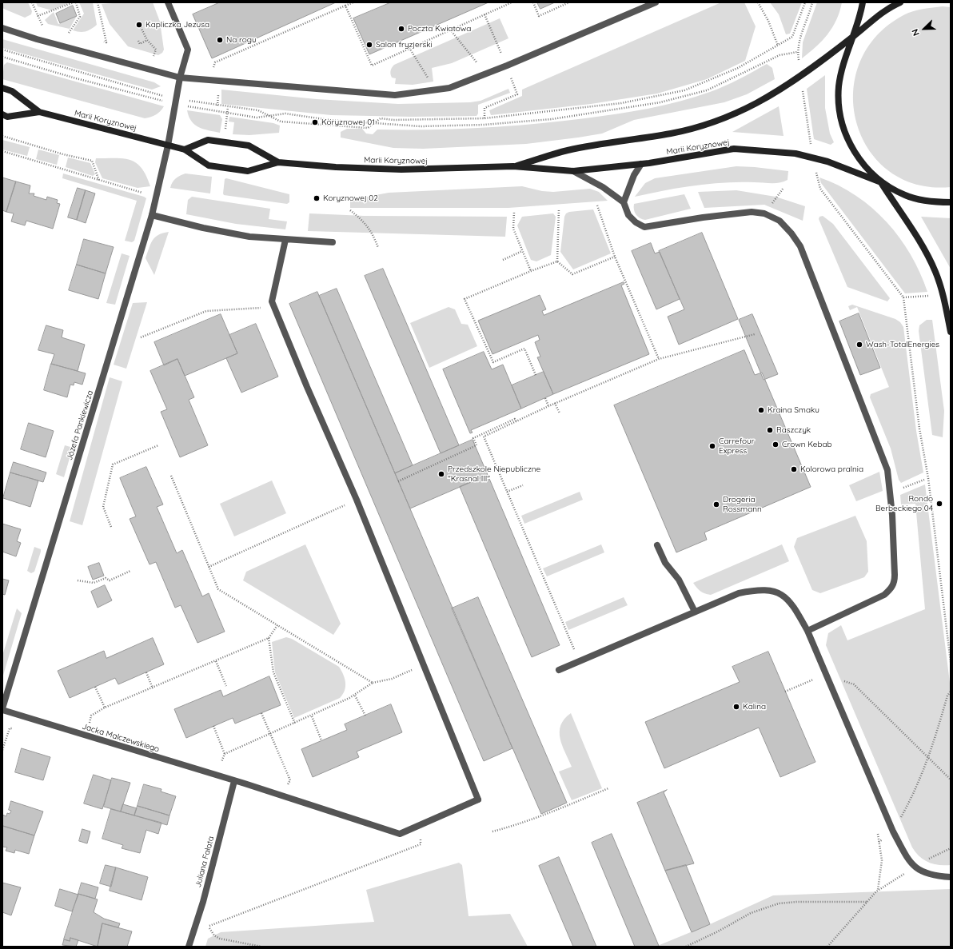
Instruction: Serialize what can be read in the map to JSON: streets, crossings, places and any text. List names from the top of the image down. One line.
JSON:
{"streets":{"street":["Marii Koryznowej","Józefa Pankiewicza","Jacka Malczewskiego","Juliana Fałata"]},"crossings":[["Marii Koryznowej","Józefa Pankiewicza"],["Józefa Pankiewicza","Jacka Malczewskiego"],["Jacka Malczewskiego","Juliana Fałata"]],"places":["Kapliczka Jezusa","Poczta Kwiatowa","Na rogu","Salon fryzjerski","Koryznowej 01","Koryznowej 02","Wash-TotalEnergies","Kraina Smaku","Raszczyk","Crown Kebab","Carrefour Express","Kolorowa pralnia","Przedszkole Niepubliczne \"Krasnal III\"","Rondo Berbeckiego 04","Drogeria Rossmann","Kalina"],"north":"bottom left"}
